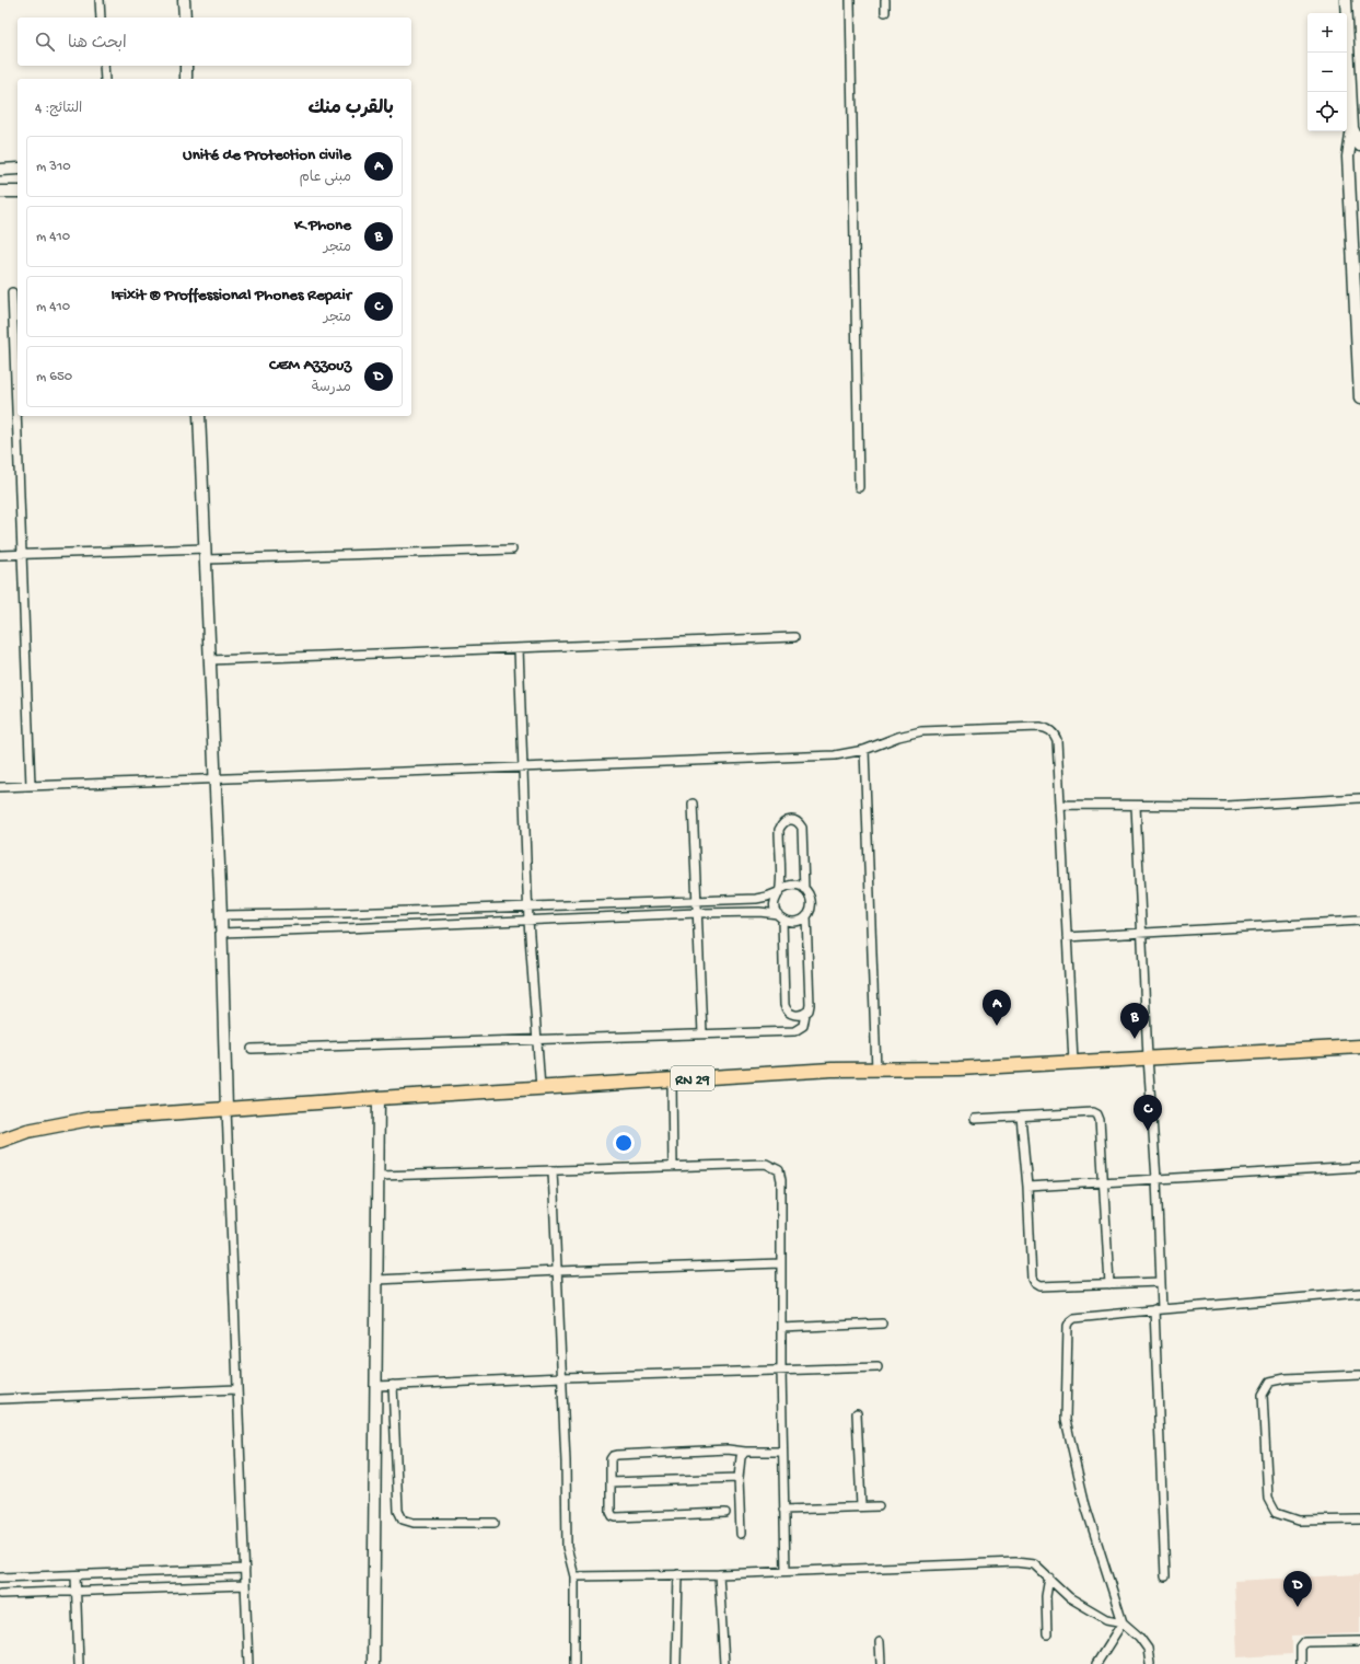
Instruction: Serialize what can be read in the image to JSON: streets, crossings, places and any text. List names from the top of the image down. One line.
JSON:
{"streets":{"main road":["RN 29"]},"page":{"map_buttons":["+","−"],"search":"ابحث هنا","heading":["بالقرب منك","النتائج: 4"],"list":[{"mark":"A","name":"Unité de Protection civile","note":"مبنى عام","value":"310 m"},{"mark":"B","name":"K.Phone","note":"متجر","value":"410 m"},{"mark":"C","name":"IFixit ® Proffessional Phones Repair","note":"متجر","value":"410 m"},{"mark":"D","name":"CEM Azzouz","note":"مدرسة","value":"650 m"}],"pins":["A","B","C","D"]}}
